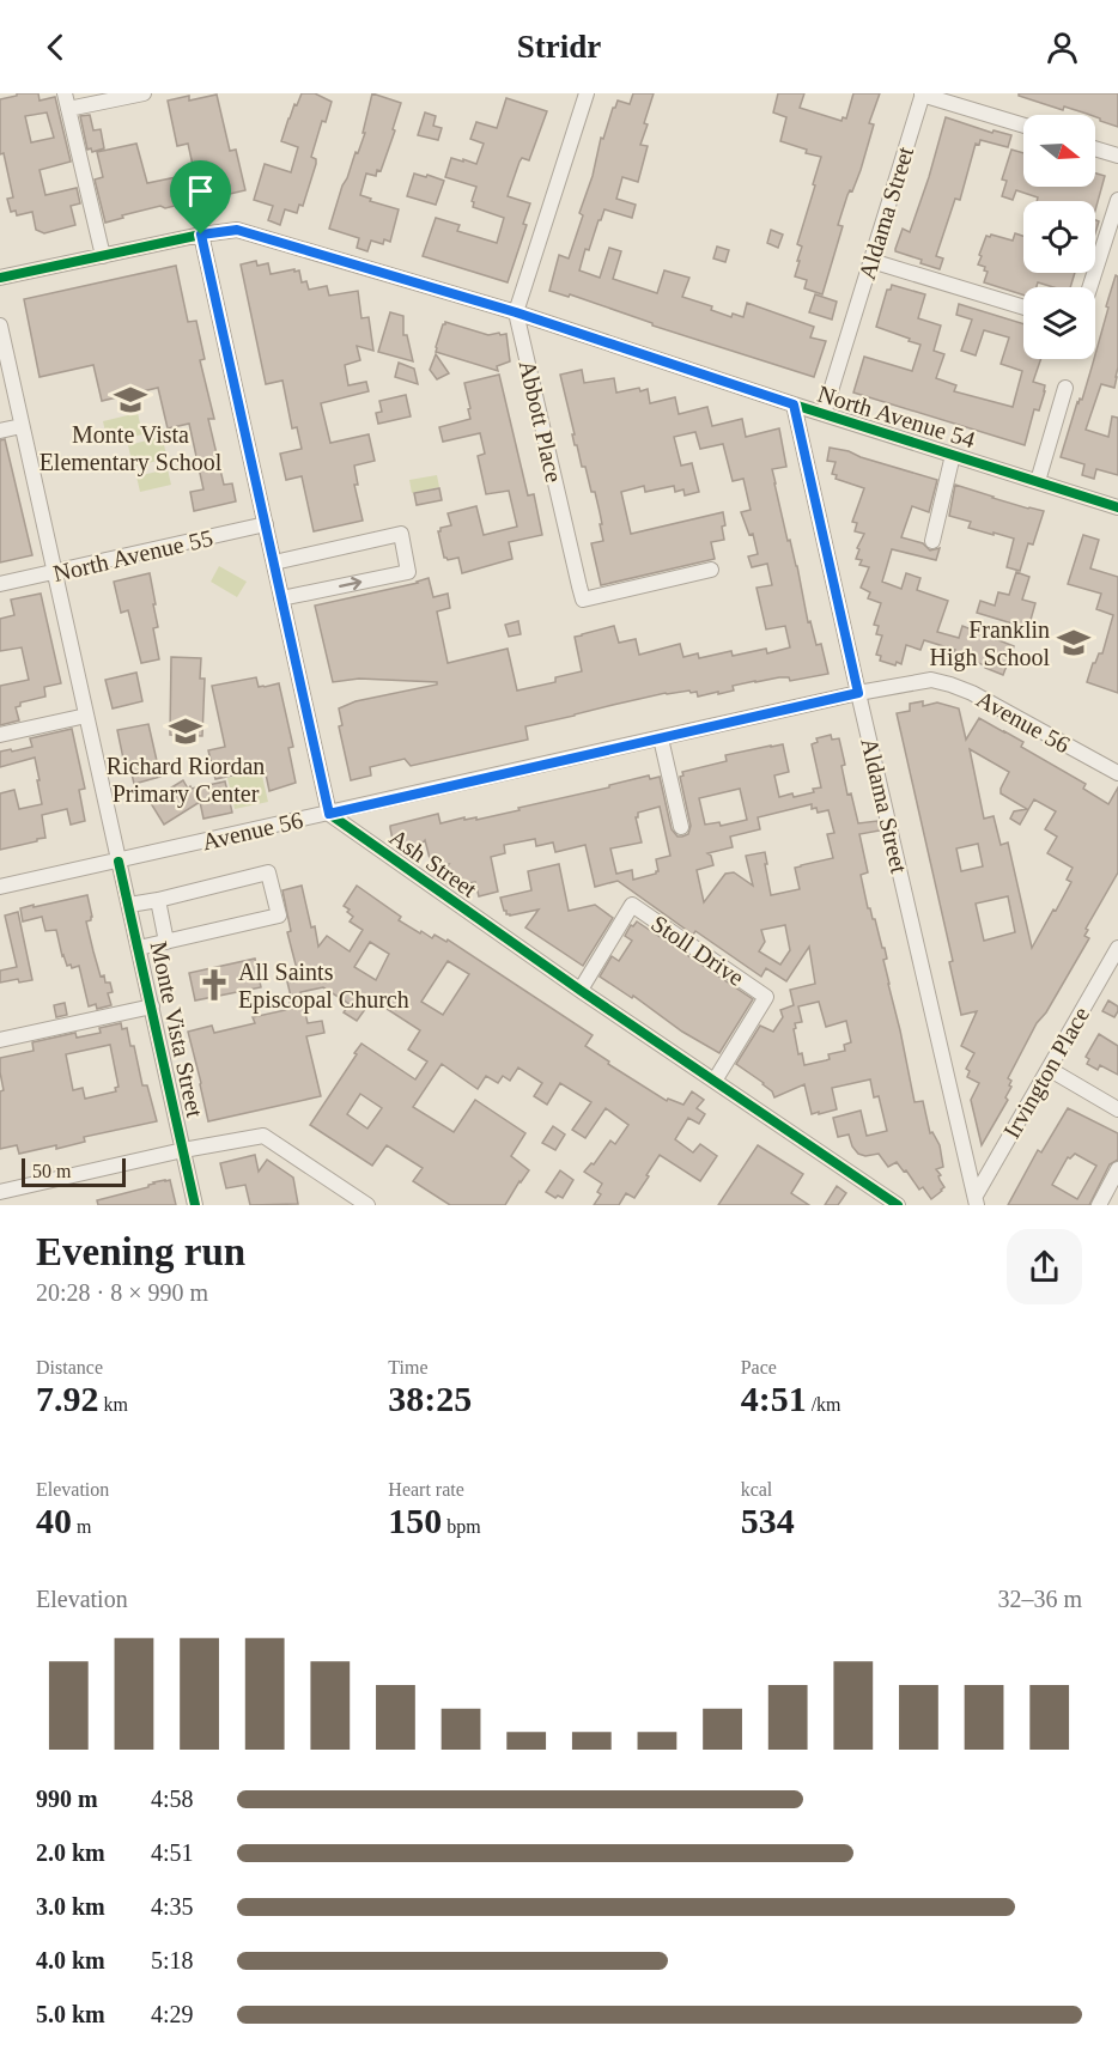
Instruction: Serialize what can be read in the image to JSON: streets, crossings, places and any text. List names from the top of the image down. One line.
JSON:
{"streets":{"street":["Aldama Street","North Avenue 54","Abbott Place","North Avenue 55","Avenue 56","Ash Street","Stoll Drive","Monte Vista Street","Irvington Place"]},"crossings":[["Aldama Street","North Avenue 54"],["Aldama Street","Avenue 56"],["Aldama Street","Irvington Place"],["North Avenue 54","Abbott Place"],["North Avenue 55","Monte Vista Street"],["Avenue 56","Ash Street"],["Avenue 56","Monte Vista Street"],["Ash Street","Stoll Drive"]],"places":{"school or university":["Monte Vista Elementary School","Franklin High School","Richard Riordan Primary Center"],"church":["All Saints Episcopal Church"]},"scale_bar":"50 m","north":"right","page":{"header":"Stridr","scale":"50 m","heading":["Evening run","20:28 · 8 × 990 m"],"stats":[["Distance","7.92 km"],["Time","38:25"],["Pace","4:51 /km"],["Elevation","40 m"],["Heart rate","150 bpm"],["kcal","534"]],"chart":["Elevation","32–36 m"],"list":[{"name":"990 m","note":"4:58"},{"name":"2.0 km","note":"4:51"},{"name":"3.0 km","note":"4:35"},{"name":"4.0 km","note":"5:18"},{"name":"5.0 km","note":"4:29"}]}}
